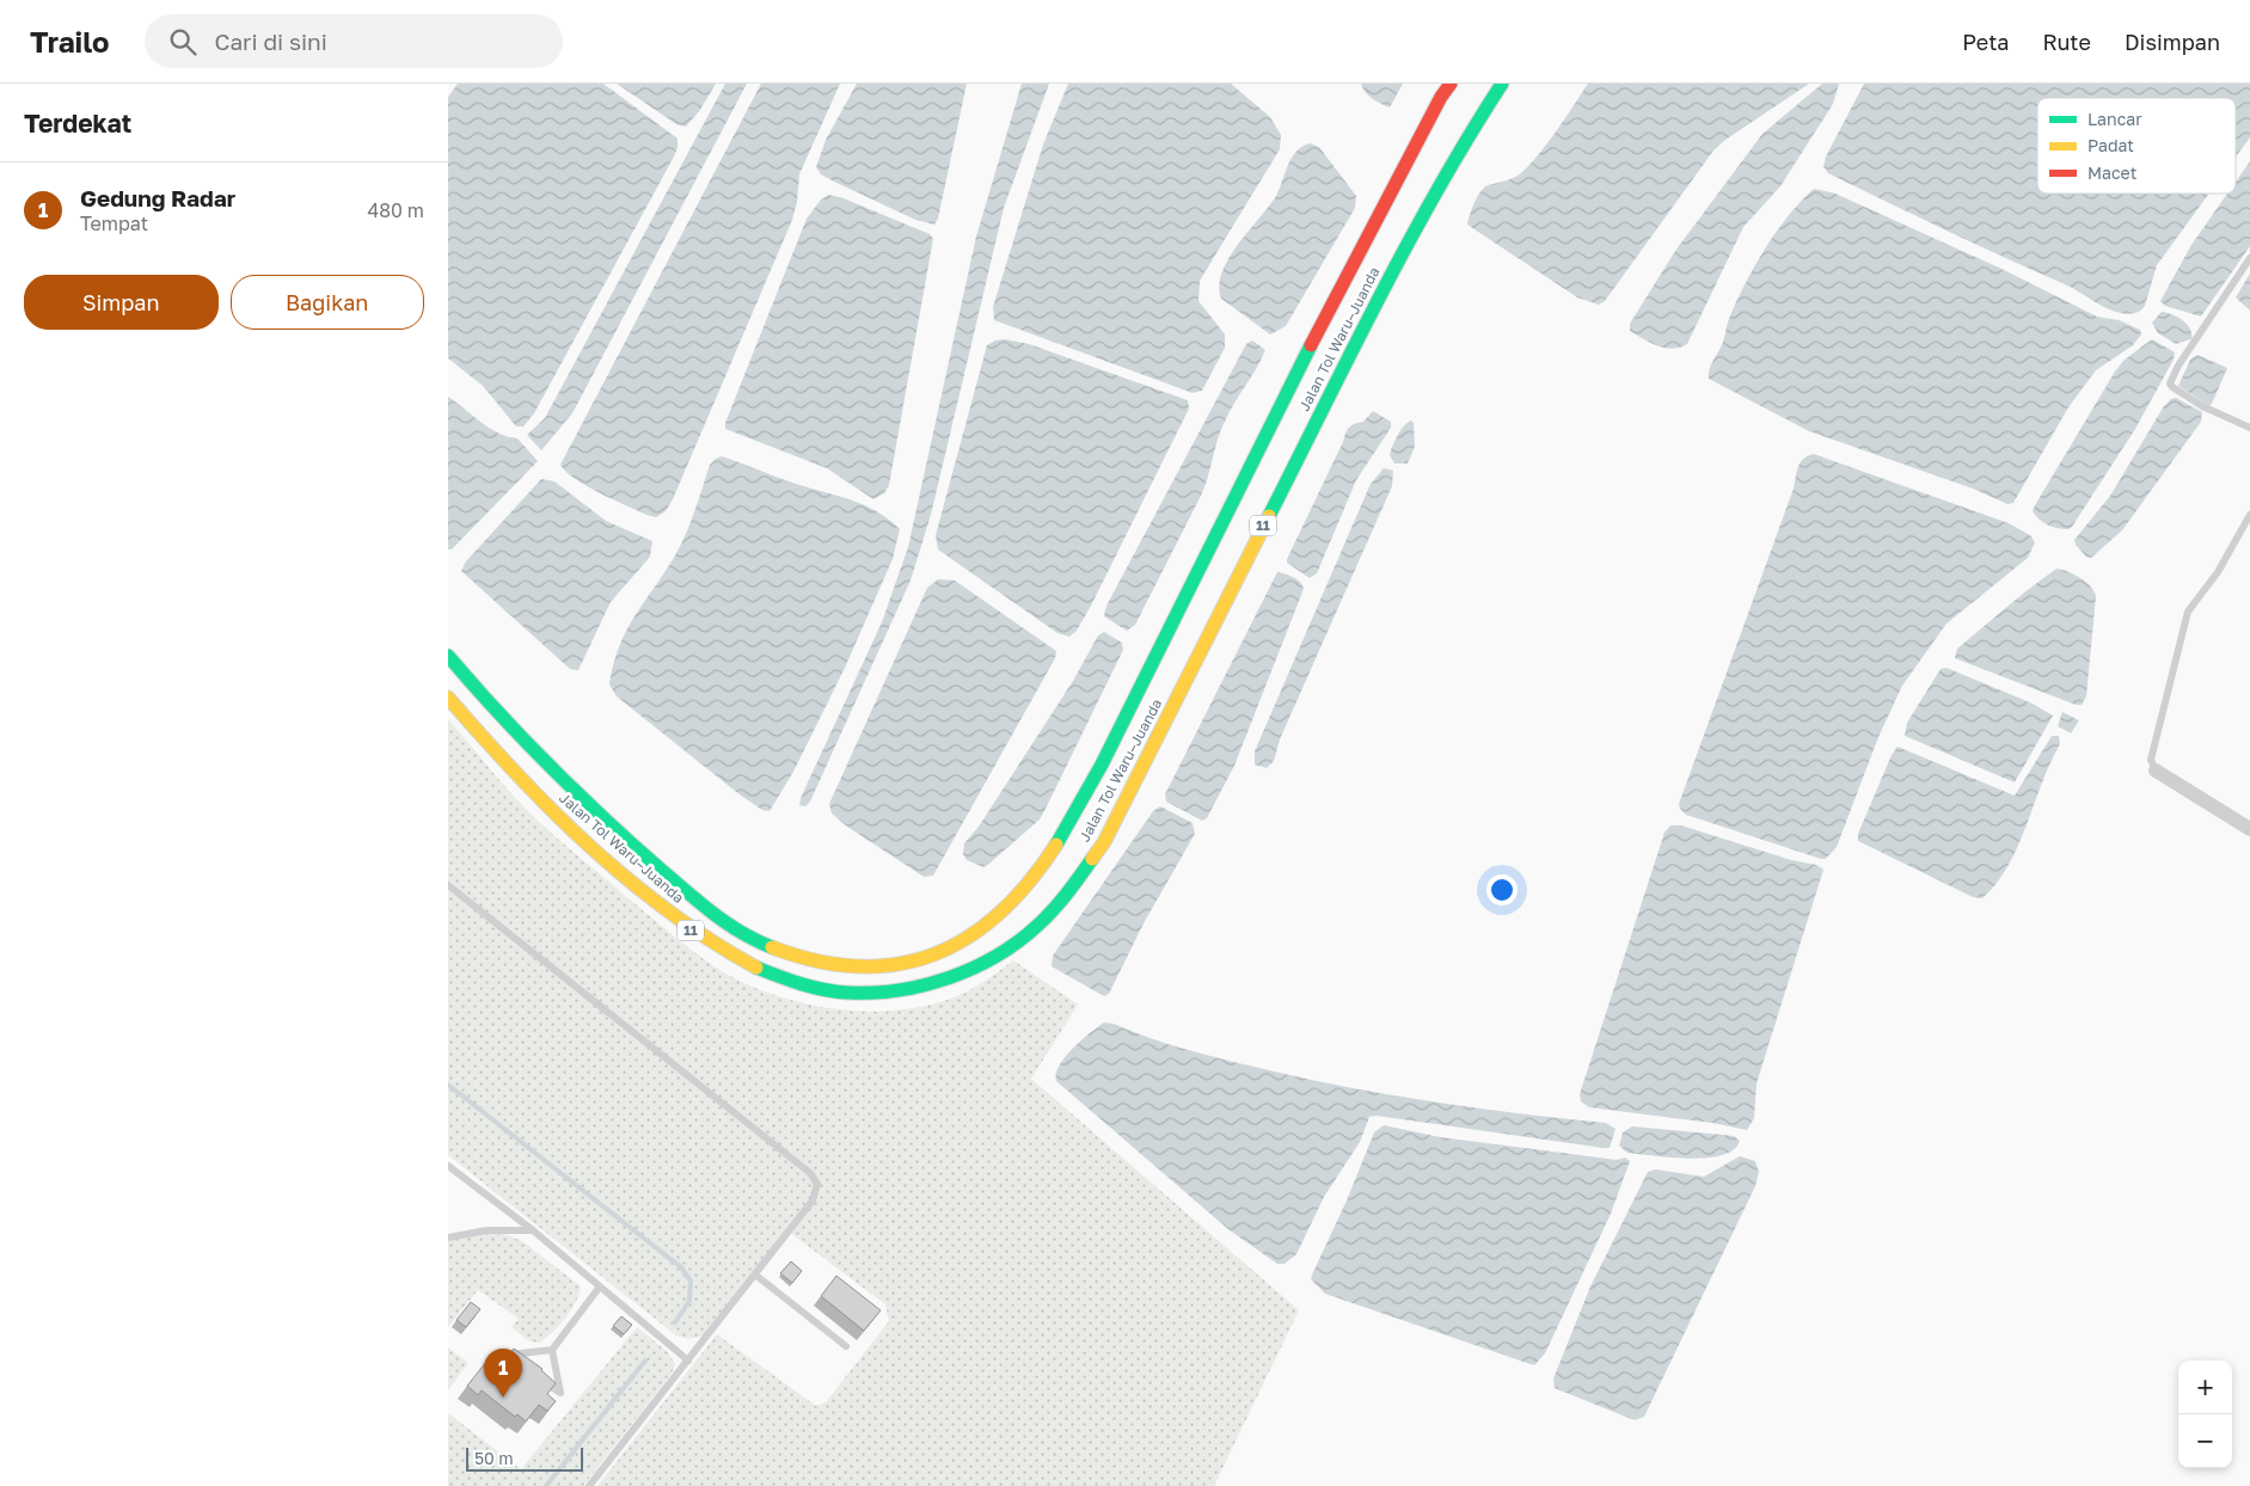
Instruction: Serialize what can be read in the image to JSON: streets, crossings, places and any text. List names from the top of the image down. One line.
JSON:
{"streets":{"highway":["Jalan Tol Waru–Juanda","11"]},"legend":["Lancar","Padat","Macet"],"scale_bar":"50 m","page":{"header":"Trailo","search":"Cari di sini","nav":["Peta","Rute","Disimpan"],"heading":"Terdekat","list":[{"mark":"1","name":"Gedung Radar","note":"Tempat","value":"480 m"}],"buttons":["Simpan","Bagikan"],"pins":"1","map_buttons":["+","−"],"scale":"50 m"}}
